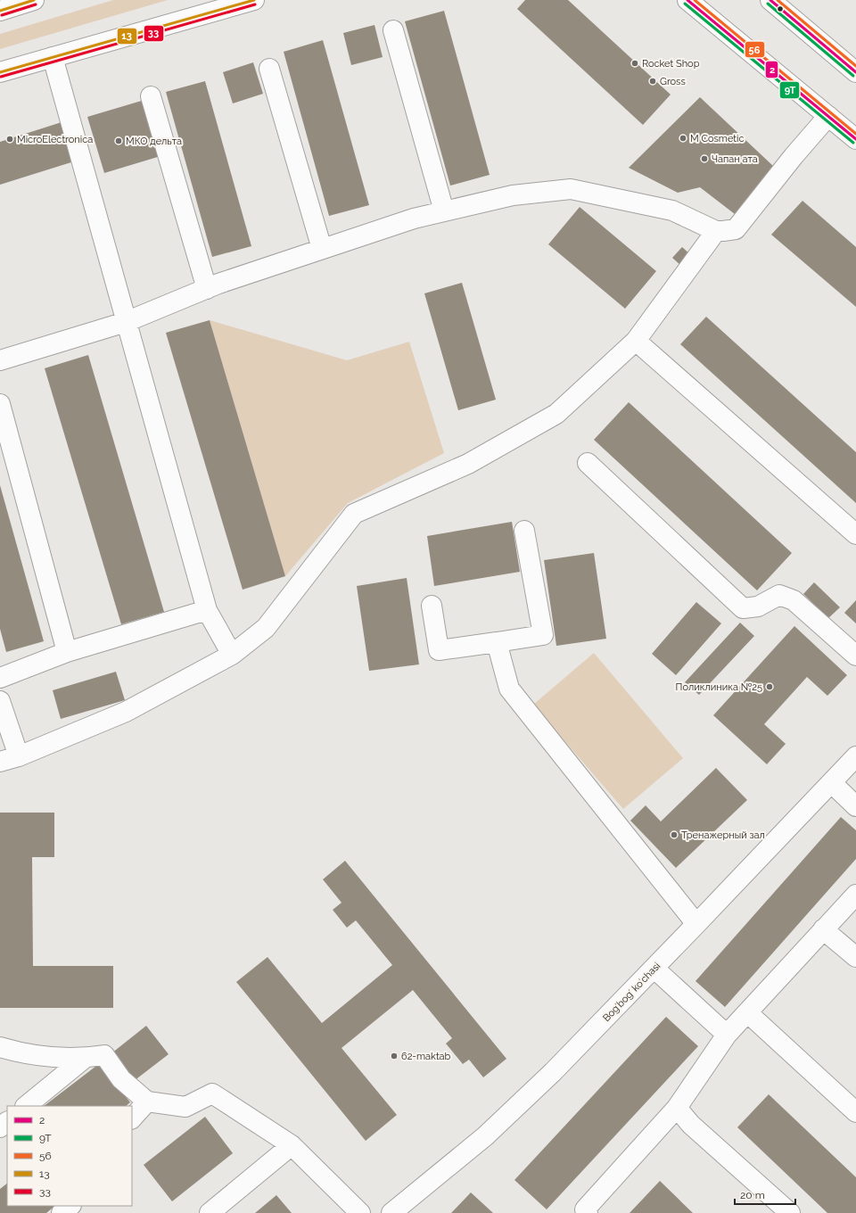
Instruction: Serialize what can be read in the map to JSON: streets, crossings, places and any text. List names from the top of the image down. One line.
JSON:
{"streets":{"main road":["Bogʻbogʻ koʻchasi"]},"places":["Rocket Shop","Gross","M Cosmetic","MicroElectronica","МКО дельта","Чапан ата","Поликлиника №25","Тренажерный зал","62-maktab"],"lines":["transit line 2","transit line 56","transit line 13","transit line 9Т","transit line 33"],"legend":["2","9Т","56","13","33"],"scale_bar":"20 m"}
